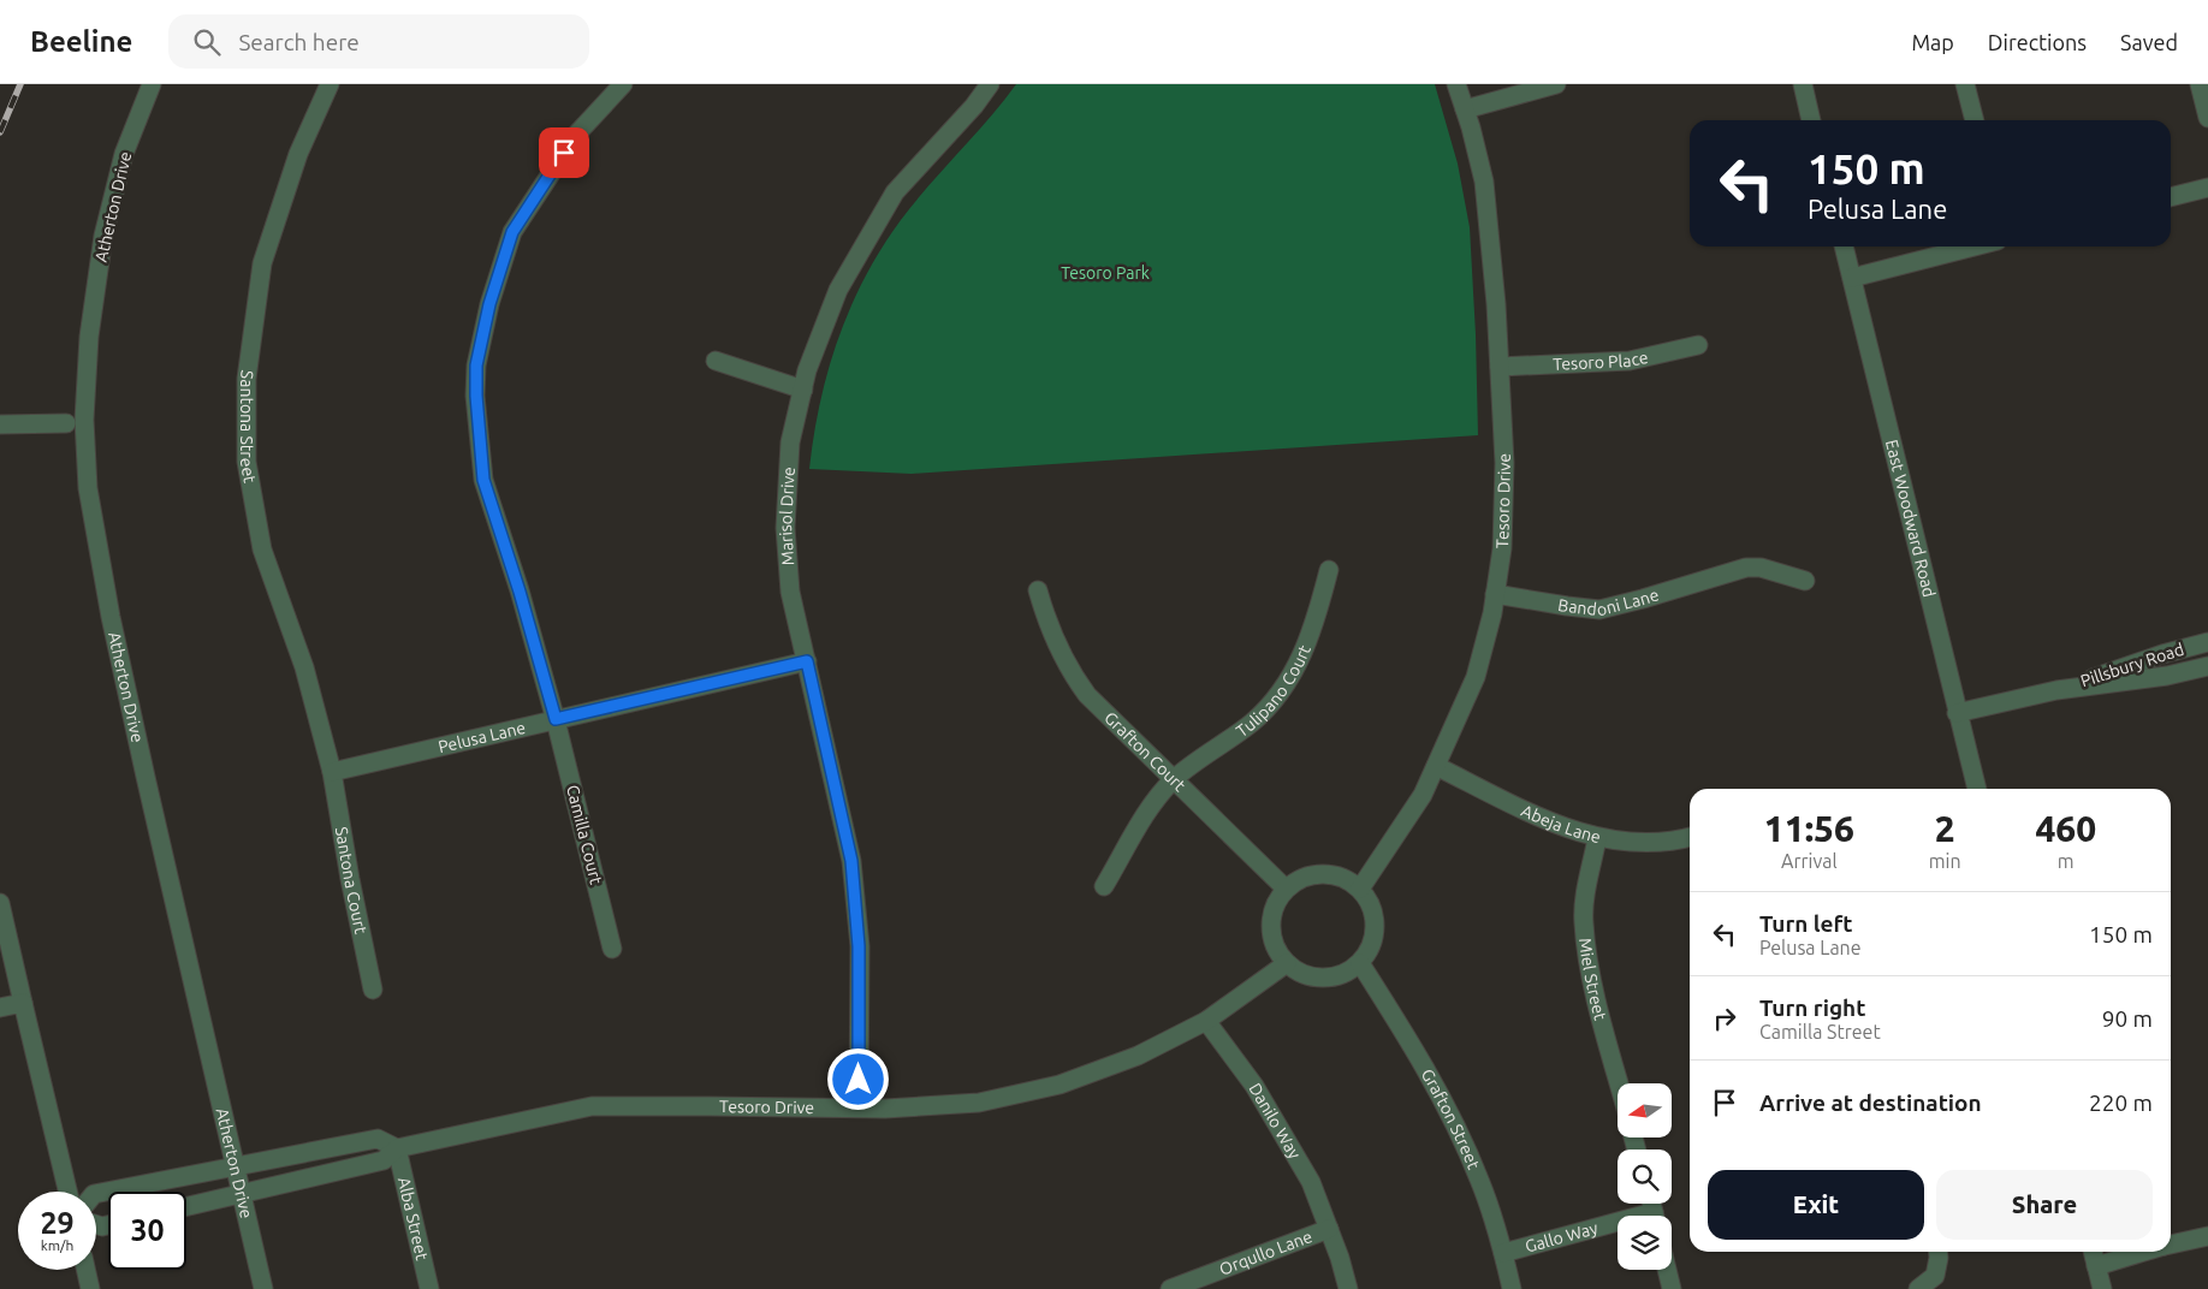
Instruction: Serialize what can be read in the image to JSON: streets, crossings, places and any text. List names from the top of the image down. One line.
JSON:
{"streets":{"street":["Atherton Drive","Tesoro Place","Santona Street","Tesoro Drive","Marisol Drive","East Woodward Road","Bandoni Lane","Pillsbury Road","Tulipano Court","Pelusa Lane","Grafton Court","Abeja Lane","Camilla Court","Santona Court","Miel Street","Grafton Street","Danilo Way","Alba Street","Gallo Way","Orqullo Lane"]},"crossings":[["Atherton Drive","Tesoro Drive"],["Tesoro Place","Tesoro Drive"],["Santona Street","Pelusa Lane"],["Santona Street","Santona Court"],["Tesoro Drive","Marisol Drive"],["Tesoro Drive","Bandoni Lane"],["Tesoro Drive","Grafton Court"],["Tesoro Drive","Abeja Lane"],["Tesoro Drive","Grafton Street"],["Tesoro Drive","Danilo Way"],["Tesoro Drive","Alba Street"],["Marisol Drive","Pelusa Lane"],["East Woodward Road","Pillsbury Road"],["Tulipano Court","Grafton Court"],["Pelusa Lane","Camilla Court"],["Pelusa Lane","Santona Court"],["Grafton Court","Grafton Street"],["Abeja Lane","Miel Street"],["Grafton Street","Gallo Way"],["Danilo Way","Orqullo Lane"]],"parks":["Tesoro Park"],"north":"left","page":{"header":"Beeline","search":"Search here","nav":["Map","Directions","Saved"],"turn":["150 m","Pelusa Lane"],"eta":["11:56","Arrival","2","min","460","m"],"list":[{"name":"Turn left","note":"Pelusa Lane","value":"150 m"},{"name":"Turn right","note":"Camilla Street","value":"90 m"},{"name":"Arrive at destination","value":"220 m"}],"buttons":["Exit","Share"],"speed":"29 km/h","limit":"30"}}
